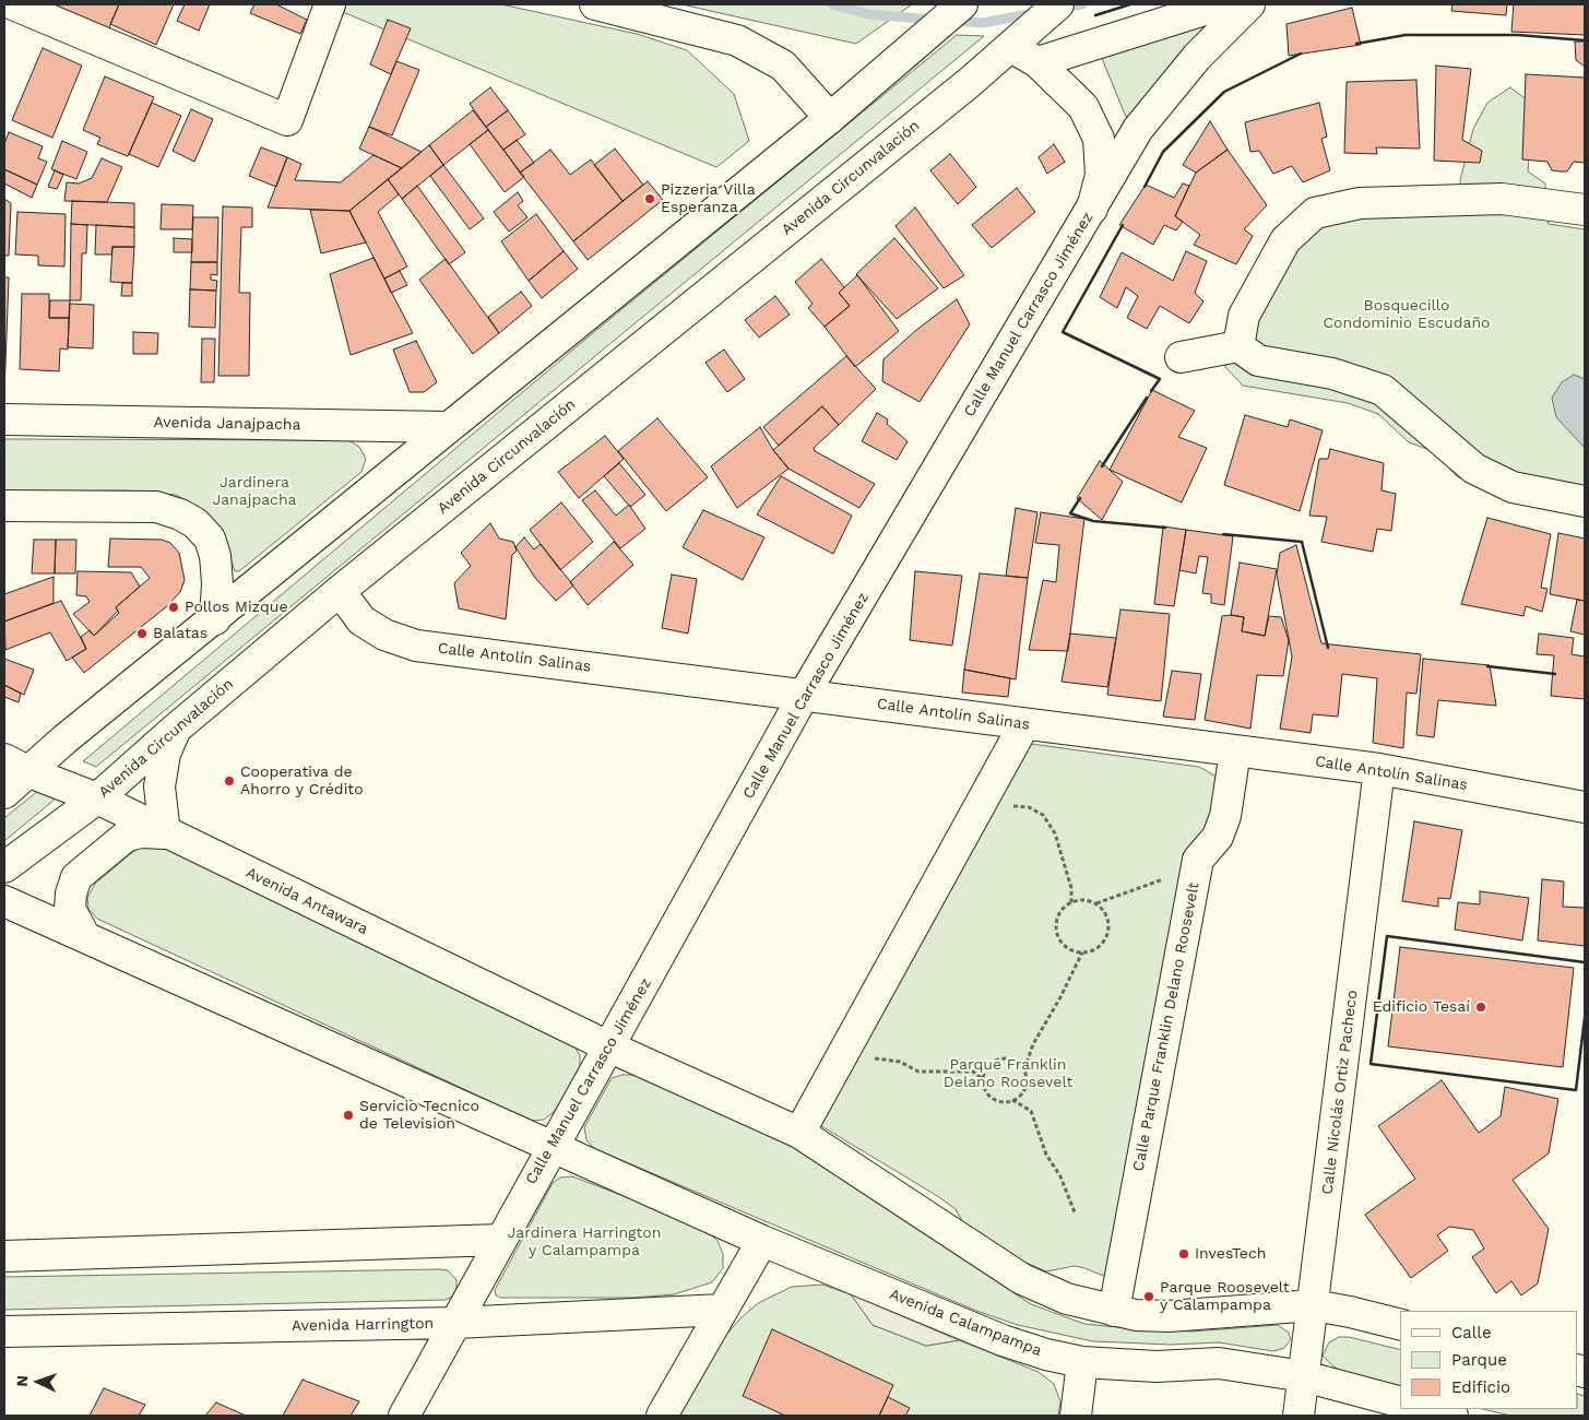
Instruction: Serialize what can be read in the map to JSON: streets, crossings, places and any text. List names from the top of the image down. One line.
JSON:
{"streets":{"main road":["Avenida Circunvalación","Calle Manuel Carrasco Jiménez","Avenida Janajpacha","Calle Antolín Salinas","Avenida Antawara","Calle Parque Franklin Delano Roosevelt","Calle Nicolás Ortiz Pacheco","Avenida Calampampa","Avenida Harrington"]},"crossings":[["Avenida Circunvalación","Calle Antolín Salinas"],["Avenida Circunvalación","Avenida Antawara"],["Calle Manuel Carrasco Jiménez","Calle Antolín Salinas"],["Calle Manuel Carrasco Jiménez","Avenida Antawara"],["Calle Manuel Carrasco Jiménez","Avenida Calampampa"],["Calle Manuel Carrasco Jiménez","Avenida Harrington"],["Calle Antolín Salinas","Calle Parque Franklin Delano Roosevelt"],["Calle Antolín Salinas","Calle Nicolás Ortiz Pacheco"],["Calle Nicolás Ortiz Pacheco","Avenida Calampampa"]],"parks":["Bosquecillo Condominio Escudaño","Jardinera Janajpacha","Parque Franklin Delano Roosevelt","Jardinera Harrington y Calampampa"],"places":["Pizzeria Villa Esperanza","Pollos Mizque","Balatas","Cooperativa de Ahorro y Crédito","Edificio Tesaí","Servicio Tecnico de Television","InvesTech","Parque Roosevelt y Calampampa"],"legend":["Calle","Parque","Edificio"],"north":"left"}
